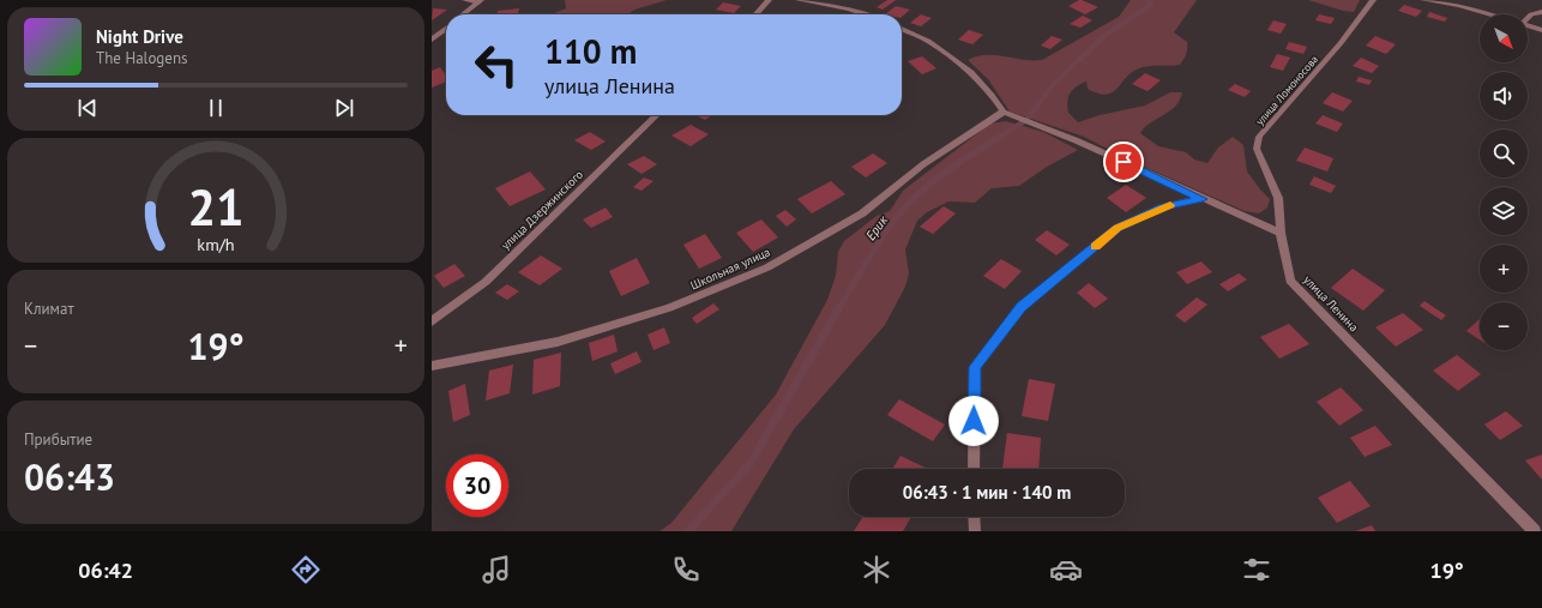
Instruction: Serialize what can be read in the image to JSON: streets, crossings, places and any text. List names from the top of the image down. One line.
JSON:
{"streets":{"street":["улица Ломоносова","улица Дзержинского","Школьная улица","улица Ленина"]},"crossings":[["улица Ломоносова","улица Ленина"]],"water":["Ерик"],"north":"bottom right","page":{"map_buttons":["+","−"],"turn":["110 m","улица Ленина"],"song":["Night Drive","The Halogens"],"tile":["Климат",["Прибытие","06:43"]],"heat":["−","19°","+"],"limit":"30","trip":"06:43 · 1 мин · 140 m","tabs":["06:42","19°"],"gauge":["21","km/h"]}}
